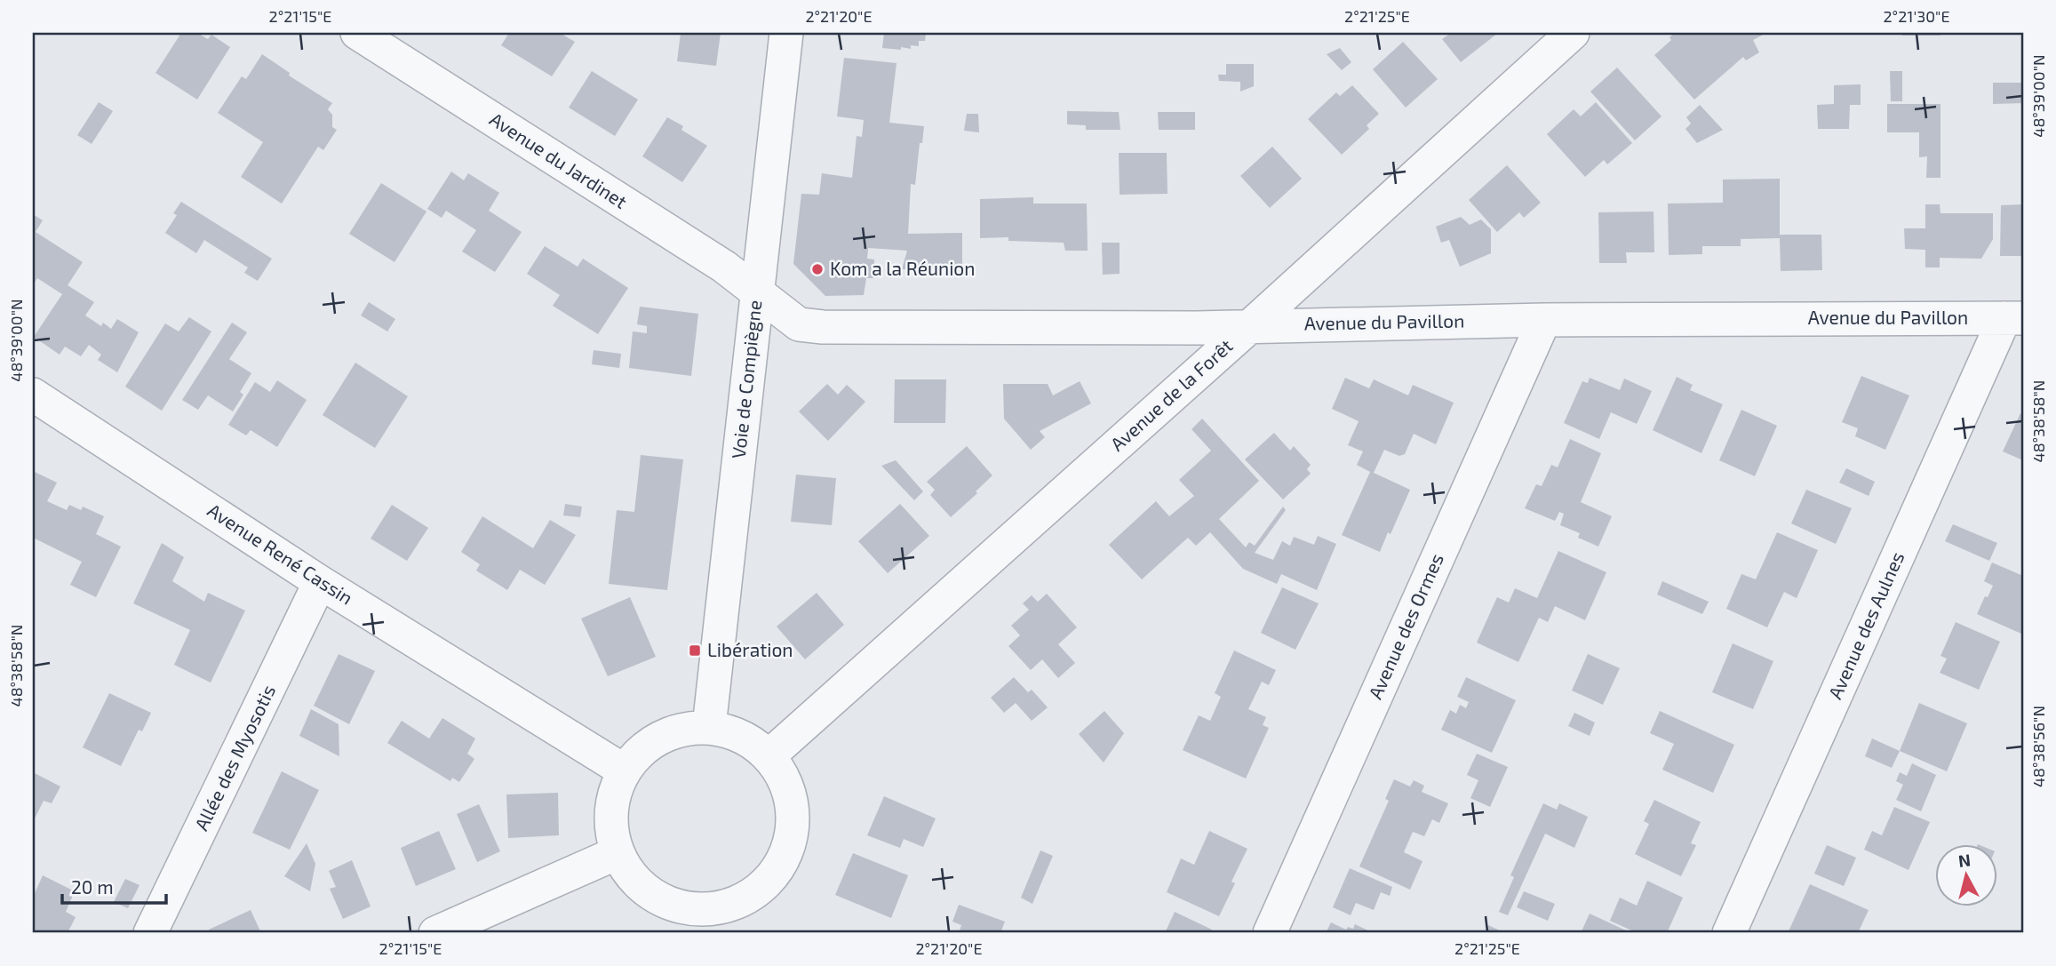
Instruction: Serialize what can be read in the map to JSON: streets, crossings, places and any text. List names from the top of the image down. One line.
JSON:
{"streets":{"street":["Avenue du Jardinet","Avenue du Pavillon","Voie de Compiègne","Avenue de la Forêt","Avenue René Cassin","Avenue des Aulnes","Avenue des Ormes","Allée des Myosotis"]},"crossings":[["Avenue du Jardinet","Avenue du Pavillon"],["Avenue du Jardinet","Voie de Compiègne"],["Avenue du Pavillon","Voie de Compiègne"],["Avenue du Pavillon","Avenue de la Forêt"],["Avenue du Pavillon","Avenue des Aulnes"],["Avenue du Pavillon","Avenue des Ormes"],["Voie de Compiègne","Avenue de la Forêt"],["Voie de Compiègne","Avenue René Cassin"],["Avenue de la Forêt","Avenue René Cassin"],["Avenue René Cassin","Allée des Myosotis"]],"places":{"other":["Kom a la Réunion"],"transit":["Libération"]},"scale_bar":"20 m","north":"top","coordinates":["2°21'15\"E","2°21'20\"E","2°21'25\"E","2°21'30\"E","48°39'00\"N","48°38'58\"N","48°38'56\"N"]}
